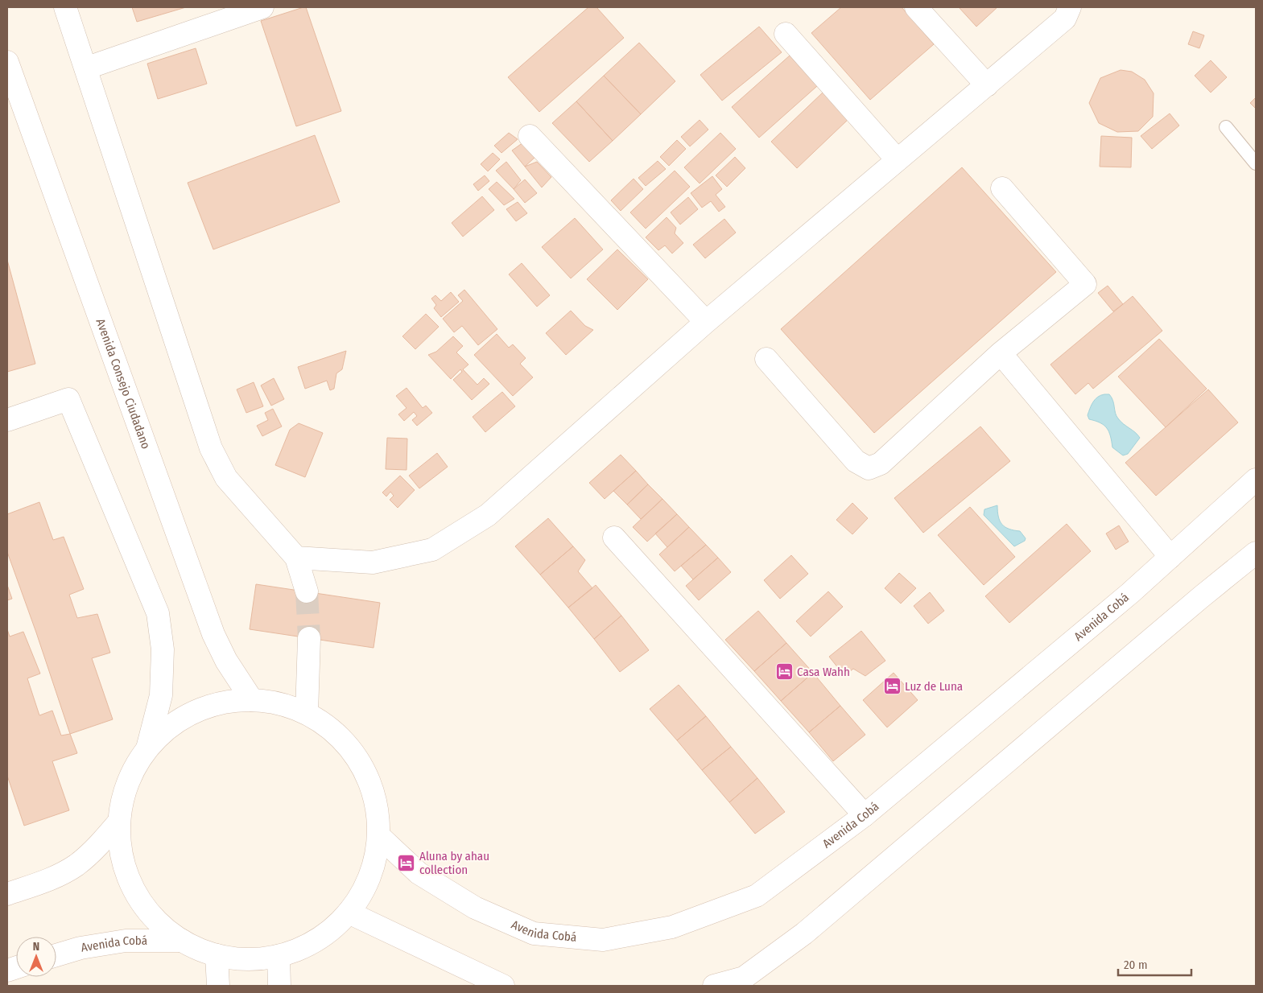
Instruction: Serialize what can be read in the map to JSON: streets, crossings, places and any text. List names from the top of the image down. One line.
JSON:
{"streets":{"street":["Avenida Consejo Ciudadano","Avenida Cobá"]},"places":{"hotel":["Casa Wahh","Luz de Luna","Aluna by ahau collection"]},"scale_bar":"20 m","north":"top"}
